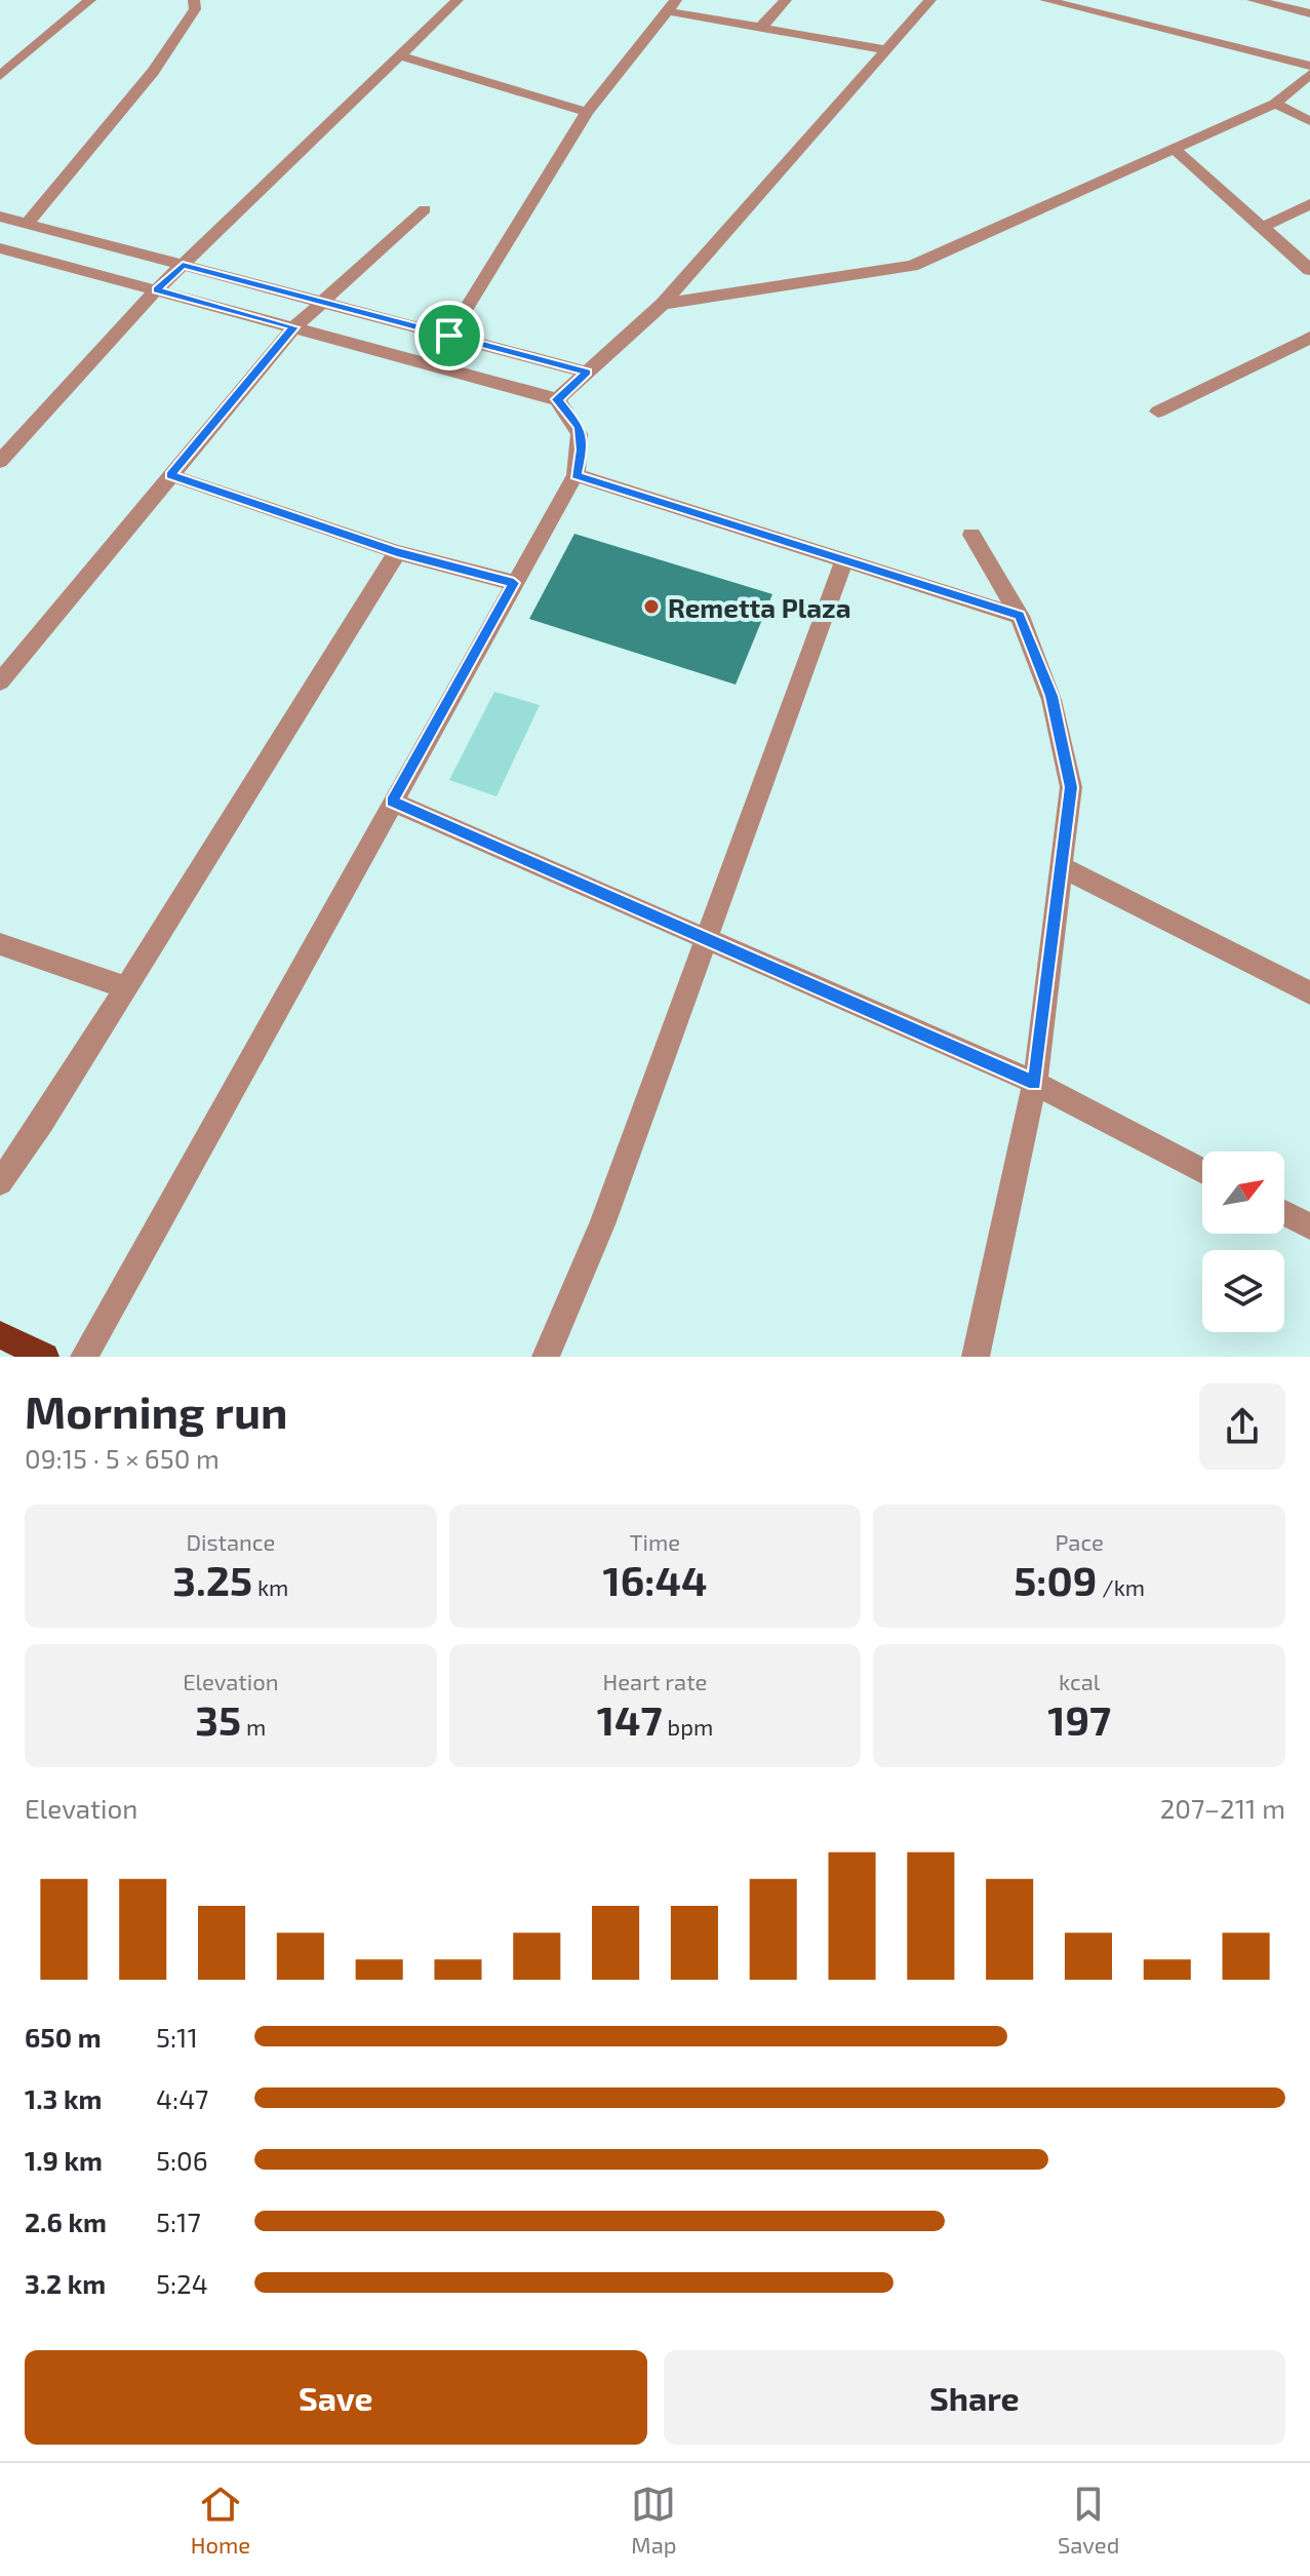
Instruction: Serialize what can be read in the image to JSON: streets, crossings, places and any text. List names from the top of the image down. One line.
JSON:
{"places":["Remetta Plaza"],"north":"top right","page":{"heading":["Morning run","09:15 · 5 × 650 m"],"stats":[["Distance","3.25 km"],["Time","16:44"],["Pace","5:09 /km"],["Elevation","35 m"],["Heart rate","147 bpm"],["kcal","197"]],"chart":["Elevation","207–211 m"],"list":[{"name":"650 m","note":"5:11"},{"name":"1.3 km","note":"4:47"},{"name":"1.9 km","note":"5:06"},{"name":"2.6 km","note":"5:17"},{"name":"3.2 km","note":"5:24"}],"buttons":["Save","Share"],"tabs":["Home","Map","Saved"]}}
